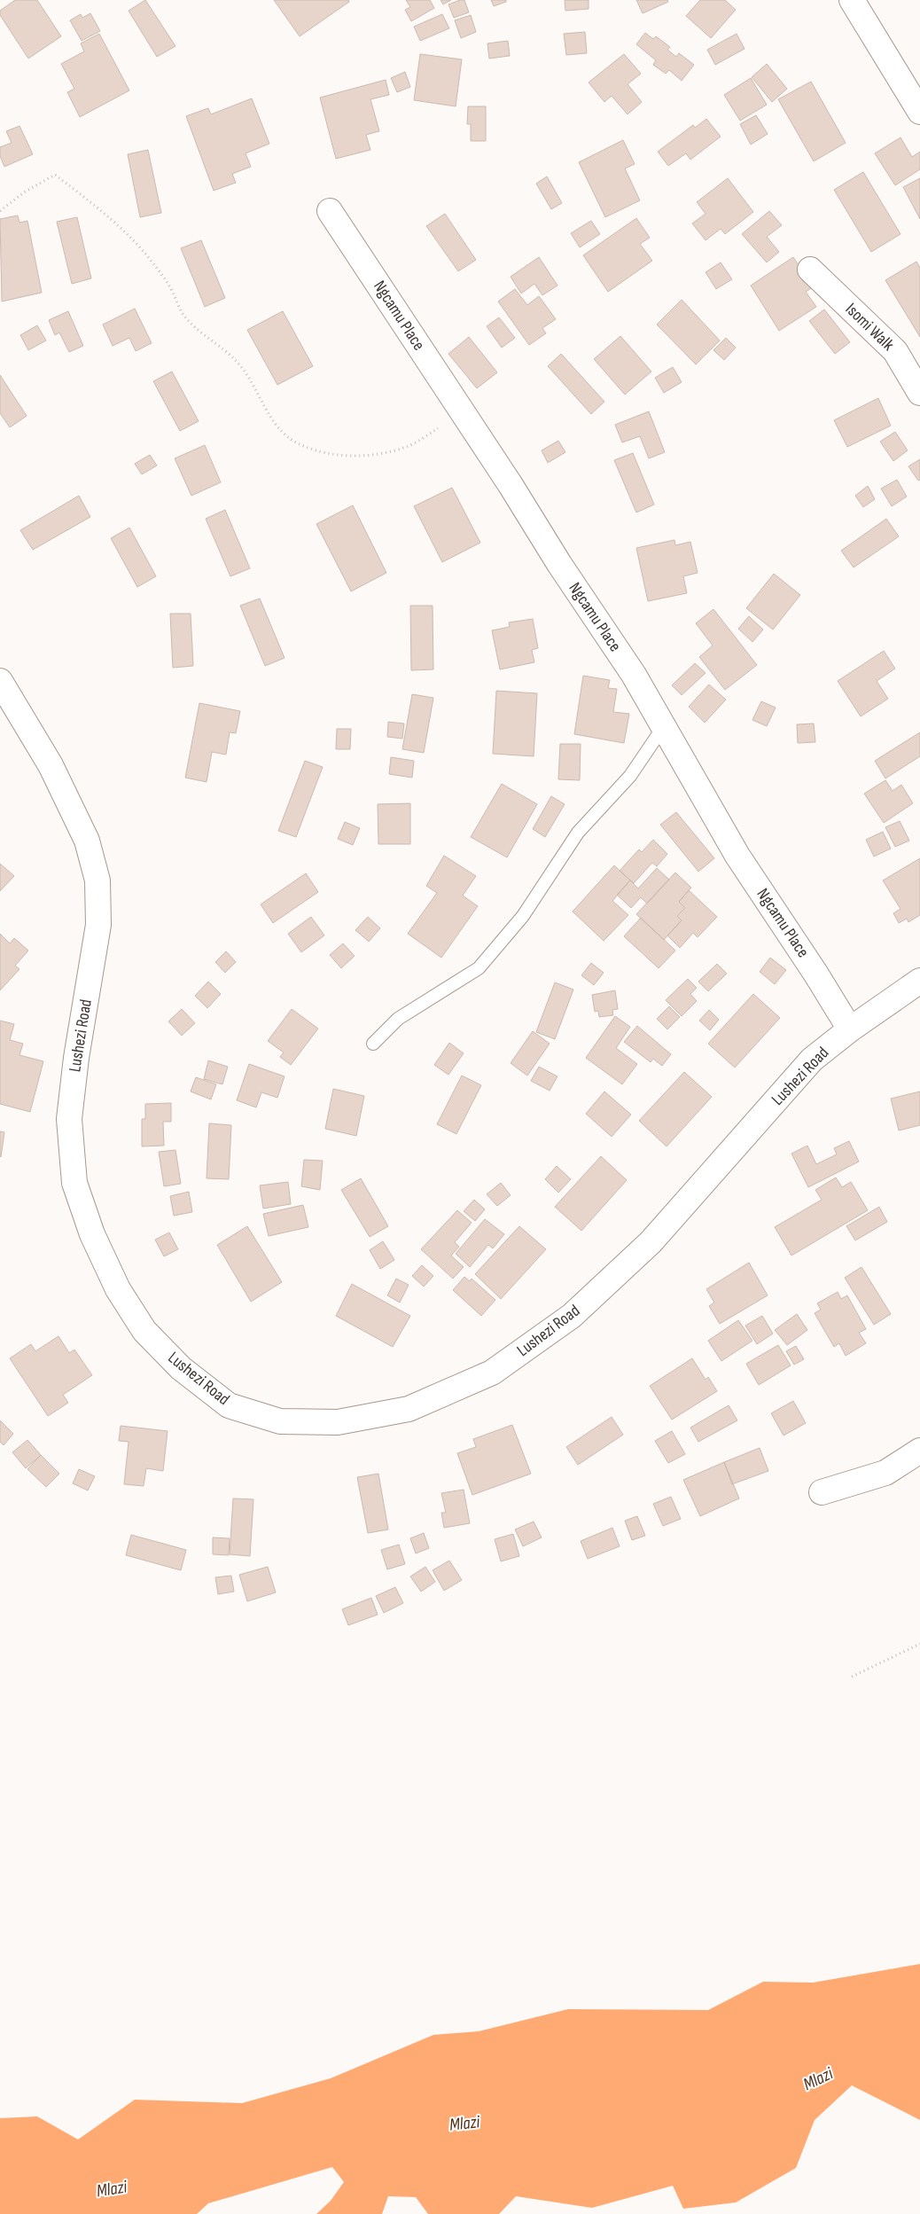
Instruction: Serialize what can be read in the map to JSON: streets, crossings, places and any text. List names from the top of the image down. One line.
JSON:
{"streets":{"street":["Ngcamu Place","Isomi Walk","Lushezi Road"]},"crossings":[["Ngcamu Place","Lushezi Road"]],"water":["Mlazi"]}
